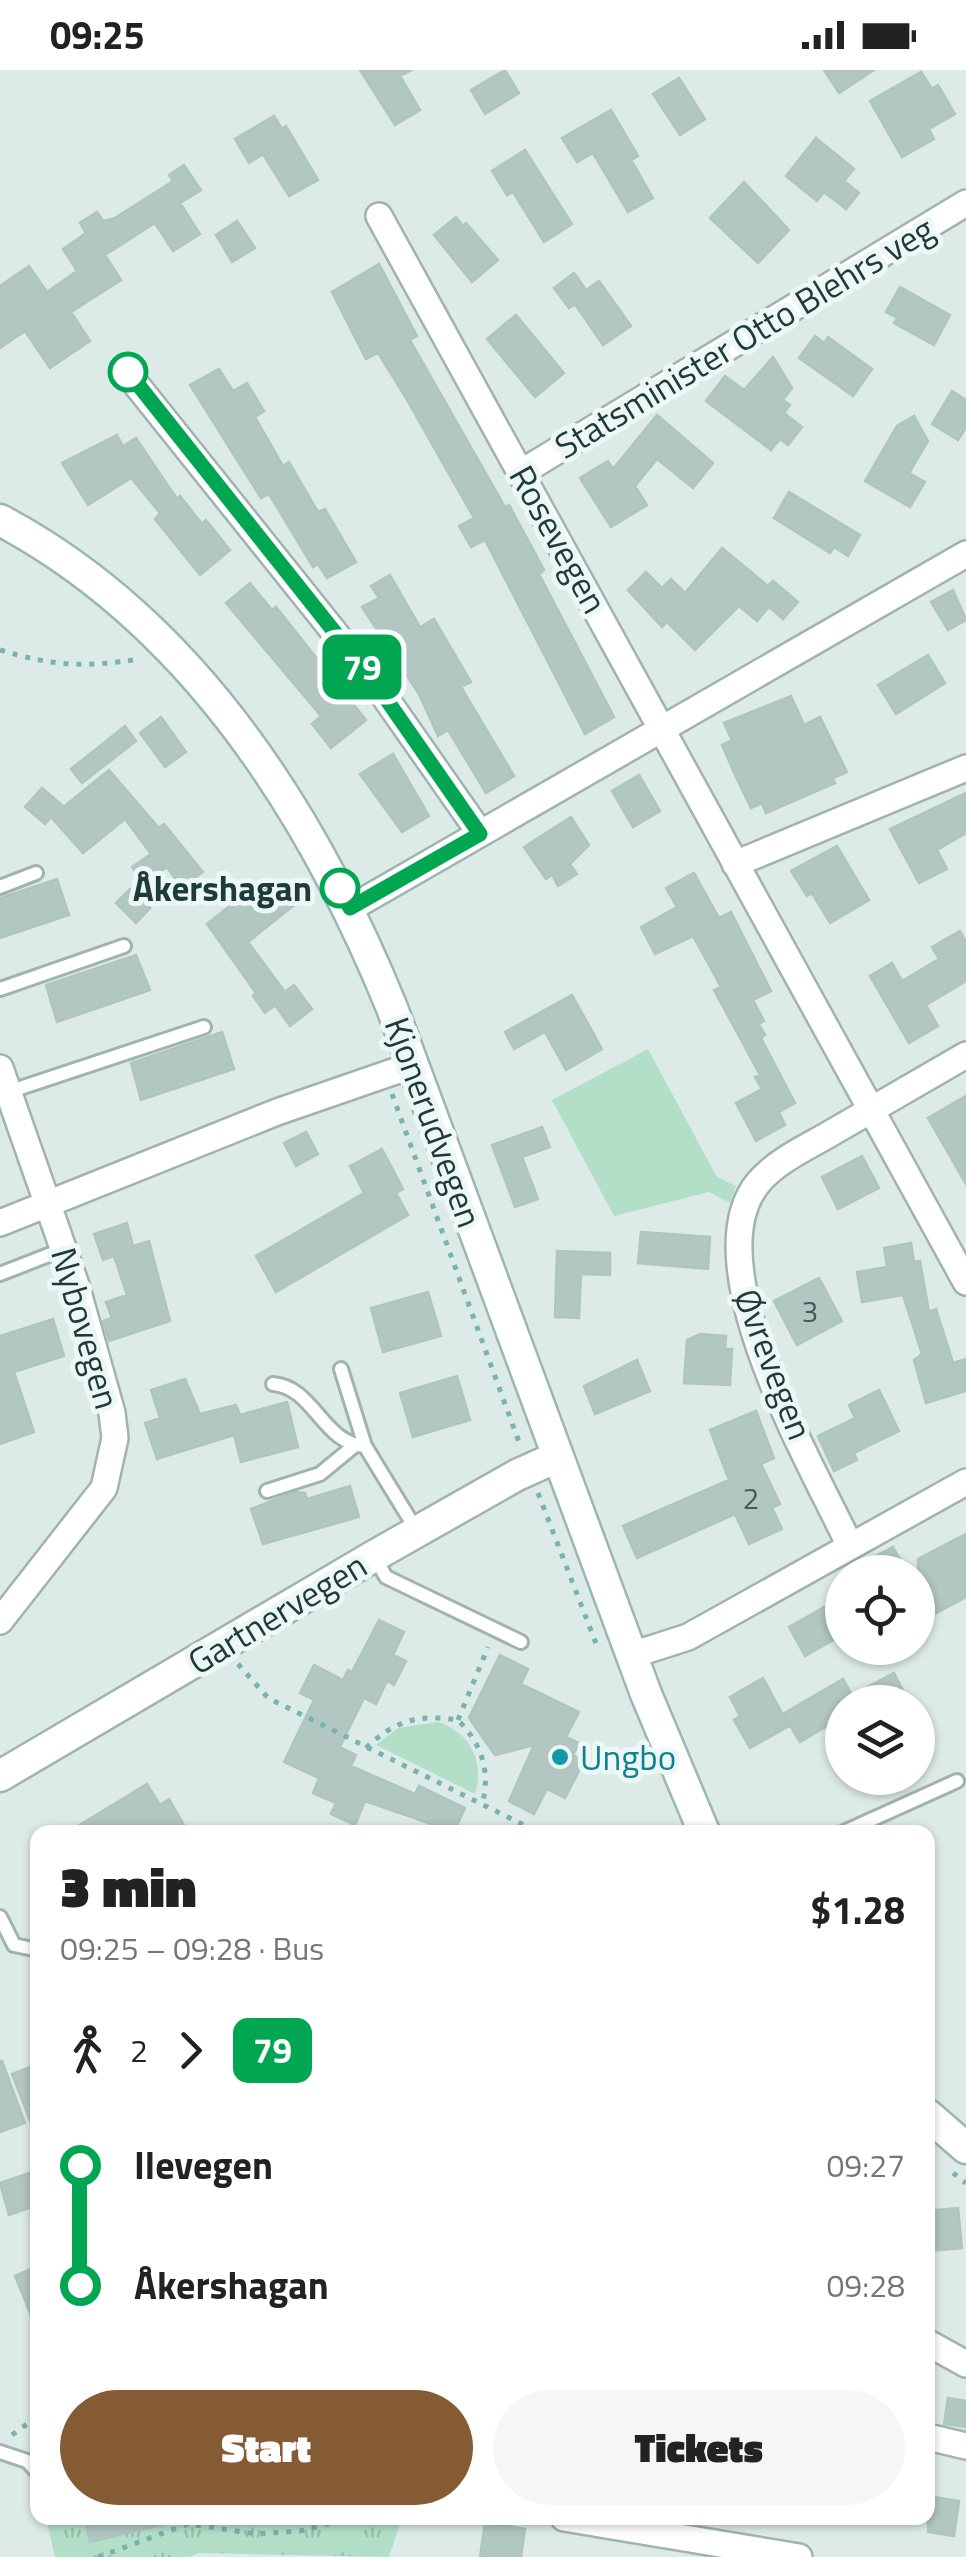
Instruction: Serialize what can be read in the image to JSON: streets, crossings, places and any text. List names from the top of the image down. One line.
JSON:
{"streets":{"main road":["Kjonerudvegen","Gartnervegen"],"street":["Statsminister Otto Blehrs veg","Rosevegen","Nybovegen","Øvrevegen"]},"crossings":[["Statsminister Otto Blehrs veg","Rosevegen"],["Rosevegen","Øvrevegen"],["Kjonerudvegen","Gartnervegen"]],"places":["Åkershagan","Ungbo"],"lines":["bus line 79"],"house_numbers":["3","2"],"page":{"status":"09:25","on_map":"79","heading":["3 min","09:25 – 09:28 · Bus","$1.28"],"legs":["2","79"],"list":[{"name":"Ilevegen","value":"09:27"},{"name":"Åkershagan","value":"09:28"}],"buttons":["Start","Tickets"]}}
